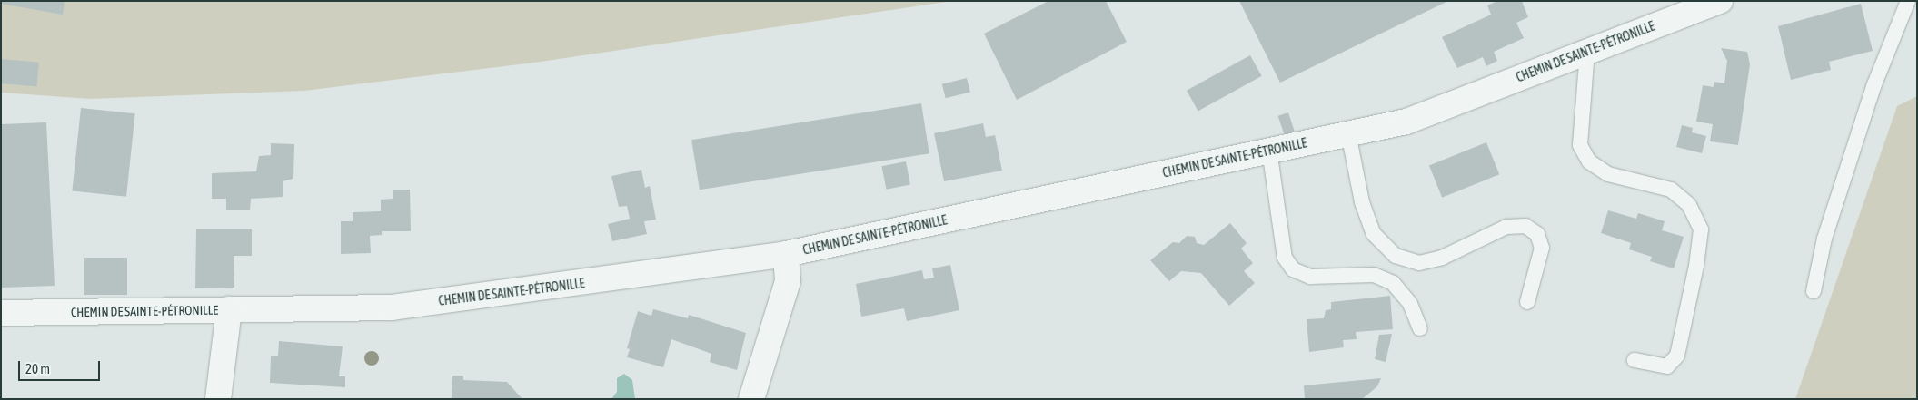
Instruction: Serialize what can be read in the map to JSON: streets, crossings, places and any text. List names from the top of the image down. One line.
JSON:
{"streets":{"street":["CHEMIN DE SAINTE-PÉTRONILLE"]},"scale_bar":"20 m"}
